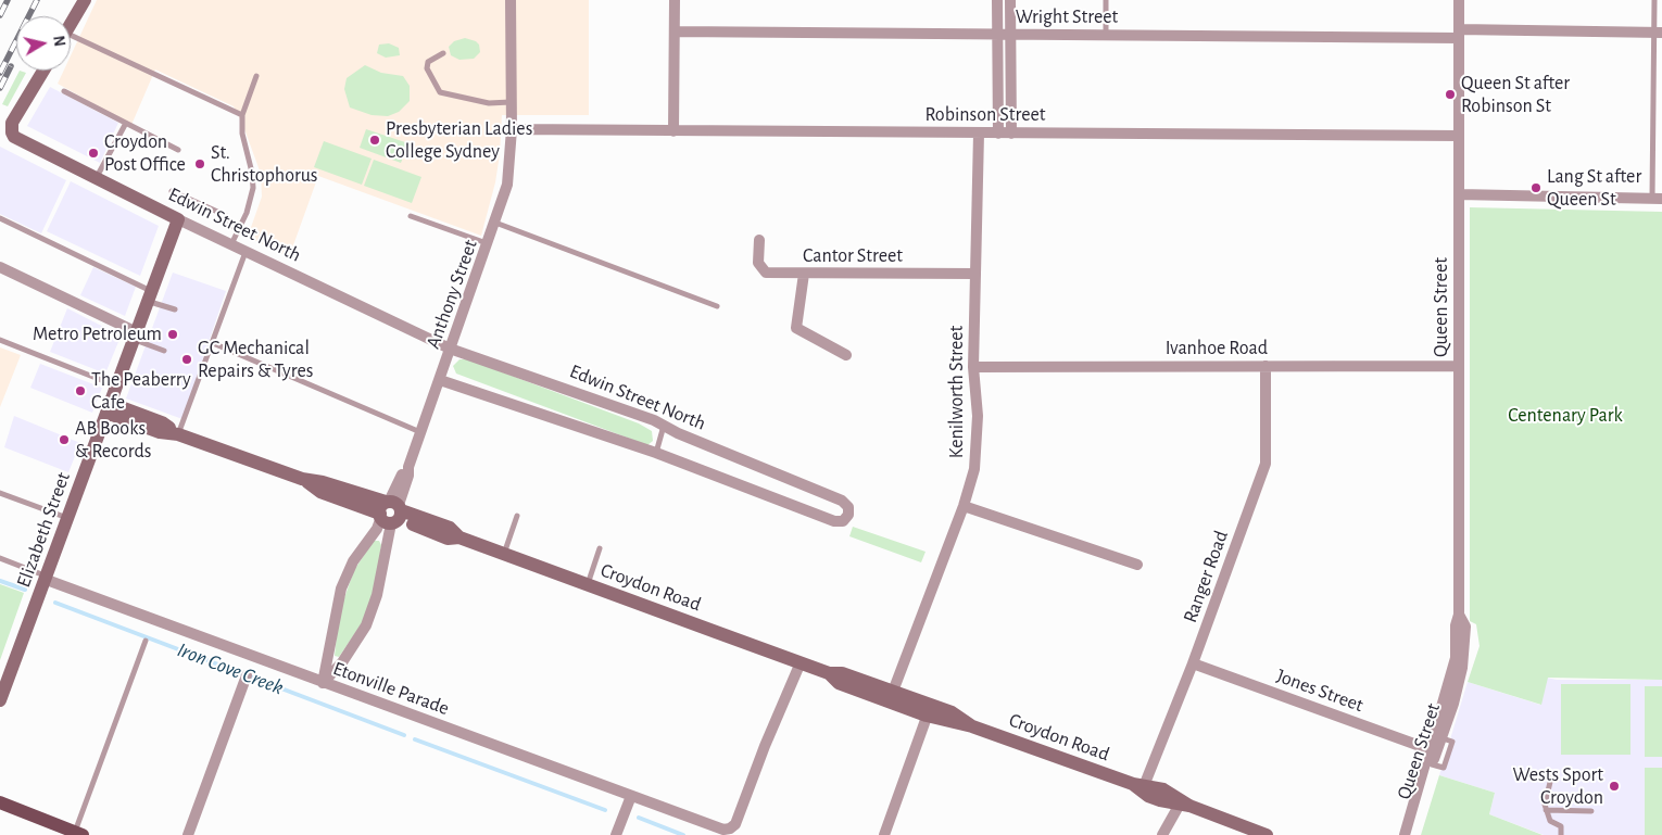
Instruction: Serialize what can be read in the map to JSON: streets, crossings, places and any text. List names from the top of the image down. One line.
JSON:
{"streets":{"street":["Wright Street","Robinson Street","Edwin Street North","Cantor Street","Anthony Street","Queen Street","Ivanhoe Road","Kenilworth Street","Elizabeth Street","Ranger Road","Croydon Road","Etonville Parade","Jones Street"]},"crossings":[["Wright Street","Queen Street"],["Robinson Street","Anthony Street"],["Robinson Street","Queen Street"],["Robinson Street","Kenilworth Street"],["Edwin Street North","Anthony Street"],["Edwin Street North","Elizabeth Street"],["Cantor Street","Kenilworth Street"],["Anthony Street","Croydon Road"],["Anthony Street","Etonville Parade"],["Queen Street","Ivanhoe Road"],["Queen Street","Jones Street"],["Ivanhoe Road","Kenilworth Street"],["Ivanhoe Road","Ranger Road"],["Kenilworth Street","Croydon Road"],["Elizabeth Street","Croydon Road"],["Elizabeth Street","Etonville Parade"],["Ranger Road","Croydon Road"],["Ranger Road","Jones Street"],["Croydon Road","Etonville Parade"]],"water":["Iron Cove Creek"],"parks":["Centenary Park"],"places":["Queen St after Robinson St","Presbyterian Ladies College Sydney","Croydon Post Office","St. Christophorus","Lang St after Queen St","Metro Petroleum","GC Mechanical Repairs & Tyres","The Peaberry Cafe","AB Books & Records","Wests Sport Croydon"],"north":"right"}
